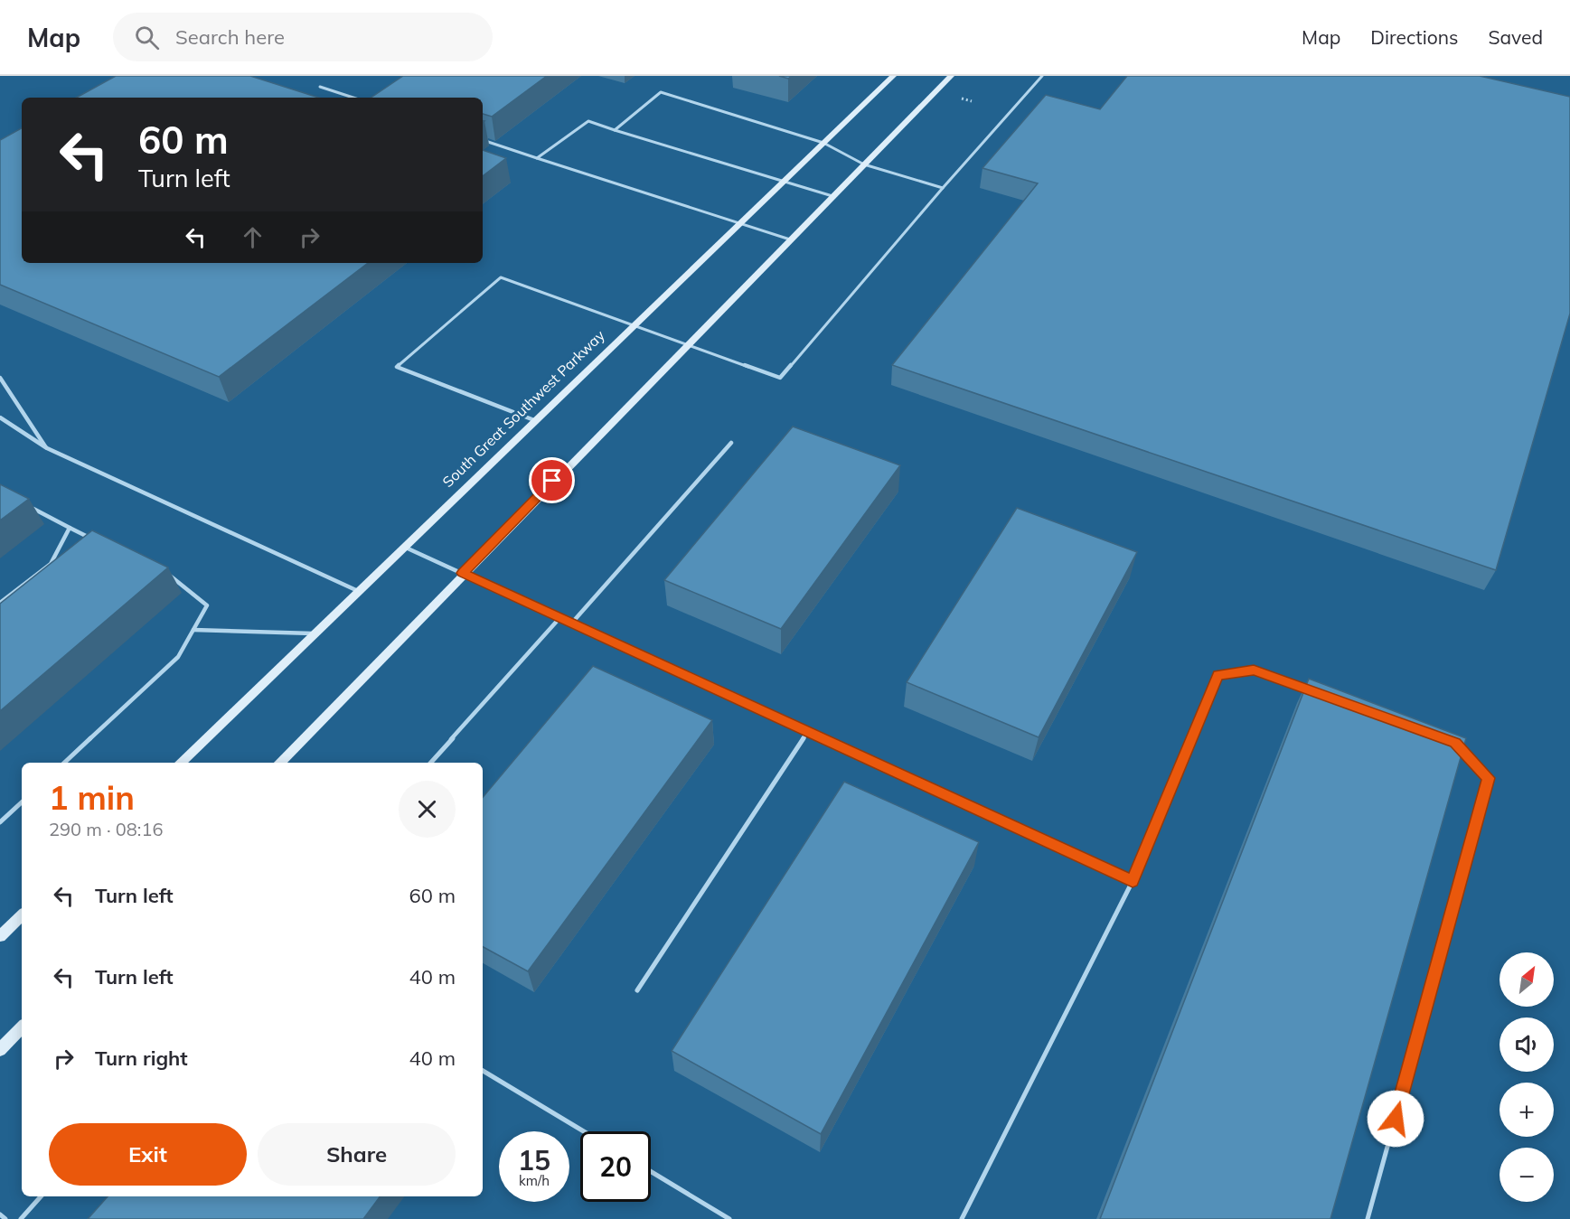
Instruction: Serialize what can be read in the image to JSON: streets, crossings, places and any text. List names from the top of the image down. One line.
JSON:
{"streets":{"main road":["South Great Southwest Parkway"]},"north":"top right","page":{"header":"Map","search":"Search here","nav":["Map","Directions","Saved"],"turn":["60 m","Turn left"],"heading":["1 min","290 m · 08:16"],"list":[{"name":"Turn left","value":"60 m"},{"name":"Turn left","value":"40 m"},{"name":"Turn right","value":"40 m"}],"map_buttons":["+","−"],"buttons":["Exit","Share"],"speed":"15 km/h","limit":"20"}}
